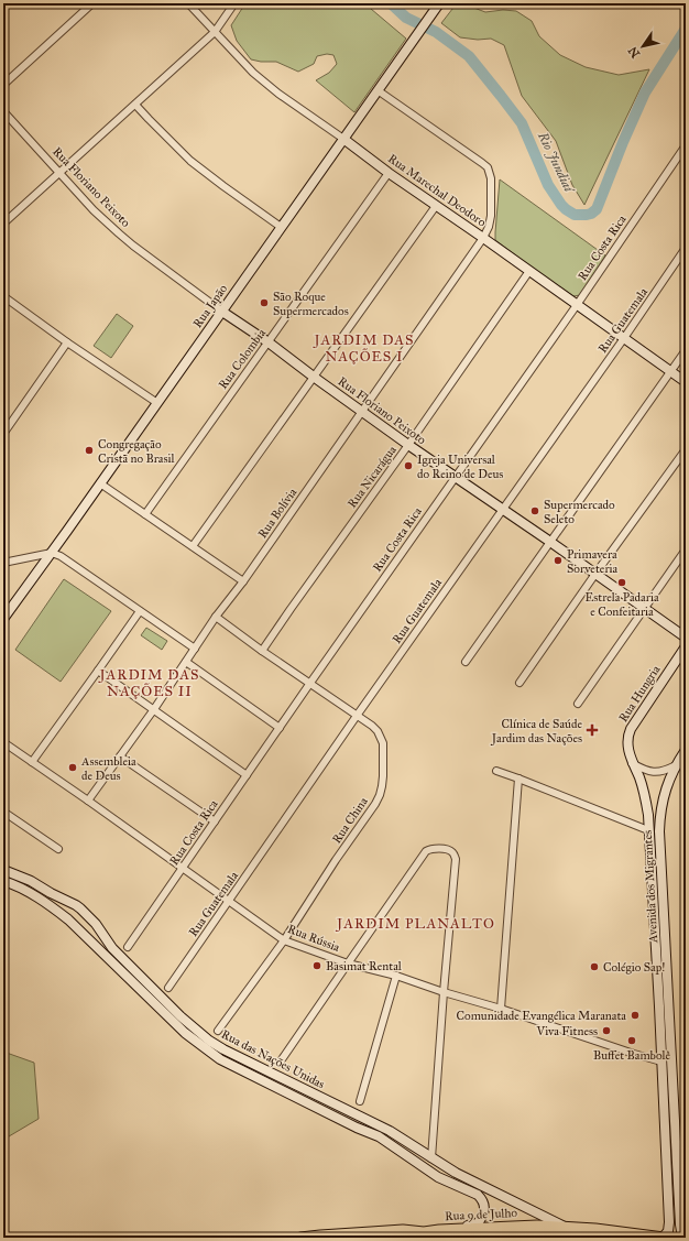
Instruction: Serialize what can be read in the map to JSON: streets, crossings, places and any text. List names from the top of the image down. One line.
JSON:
{"streets":{"main road":["Rua 9 de Julho"],"street":["Rua Floriano Peixoto","Rua Marechal Deodoro","Rua Costa Rica","Rua Japão","Rua Guatemala","Rua Colombia","Rua Nicarágua","Rua Bolívia","Rua Hungria","Rua China","Avenida dos Migrantes","Rua Rússia","Rua das Nações Unidas"]},"crossings":[["Rua Floriano Peixoto","Rua Costa Rica"],["Rua Floriano Peixoto","Rua Japão"],["Rua Floriano Peixoto","Rua Guatemala"],["Rua Floriano Peixoto","Rua Colombia"],["Rua Floriano Peixoto","Rua Nicarágua"],["Rua Floriano Peixoto","Rua Bolívia"],["Rua Marechal Deodoro","Rua Costa Rica"],["Rua Marechal Deodoro","Rua Japão"],["Rua Marechal Deodoro","Rua Guatemala"],["Rua Marechal Deodoro","Rua Colombia"],["Rua Marechal Deodoro","Rua Nicarágua"],["Rua Marechal Deodoro","Rua Bolívia"],["Rua Costa Rica","Rua China"],["Rua Costa Rica","Rua Rússia"],["Rua Japão","Rua Bolívia"],["Rua Guatemala","Rua China"],["Rua Guatemala","Rua Rússia"],["Rua Nicarágua","Rua China"],["Rua Bolívia","Rua China"],["Rua Bolívia","Rua Rússia"],["Rua Hungria","Avenida dos Migrantes"],["Rua China","Rua Rússia"],["Avenida dos Migrantes","Rua Rússia"],["Avenida dos Migrantes","Rua 9 de Julho"],["Rua das Nações Unidas","Rua 9 de Julho"]],"districts":["JARDIM DAS NAÇÕES I","JARDIM DAS NAÇÕES II","JARDIM PLANALTO"],"water":["Rio Jundiaí"],"places":{"other":["São Roque Supermercados","Congregação Cristã no Brasil","Igreja Universal do Reino de Deus","Supermercado Seleto","Primavera Sorveteria","Estrela Padaria e Confeitaria","Assembleia de Deus","Basimat Rental","Colégio Sap!","Comunidade Evangélica Maranata","Viva Fitness","Buffet Bambolê"],"health":["Clínica de Saúde Jardim das Nações"]},"north":"bottom left"}
